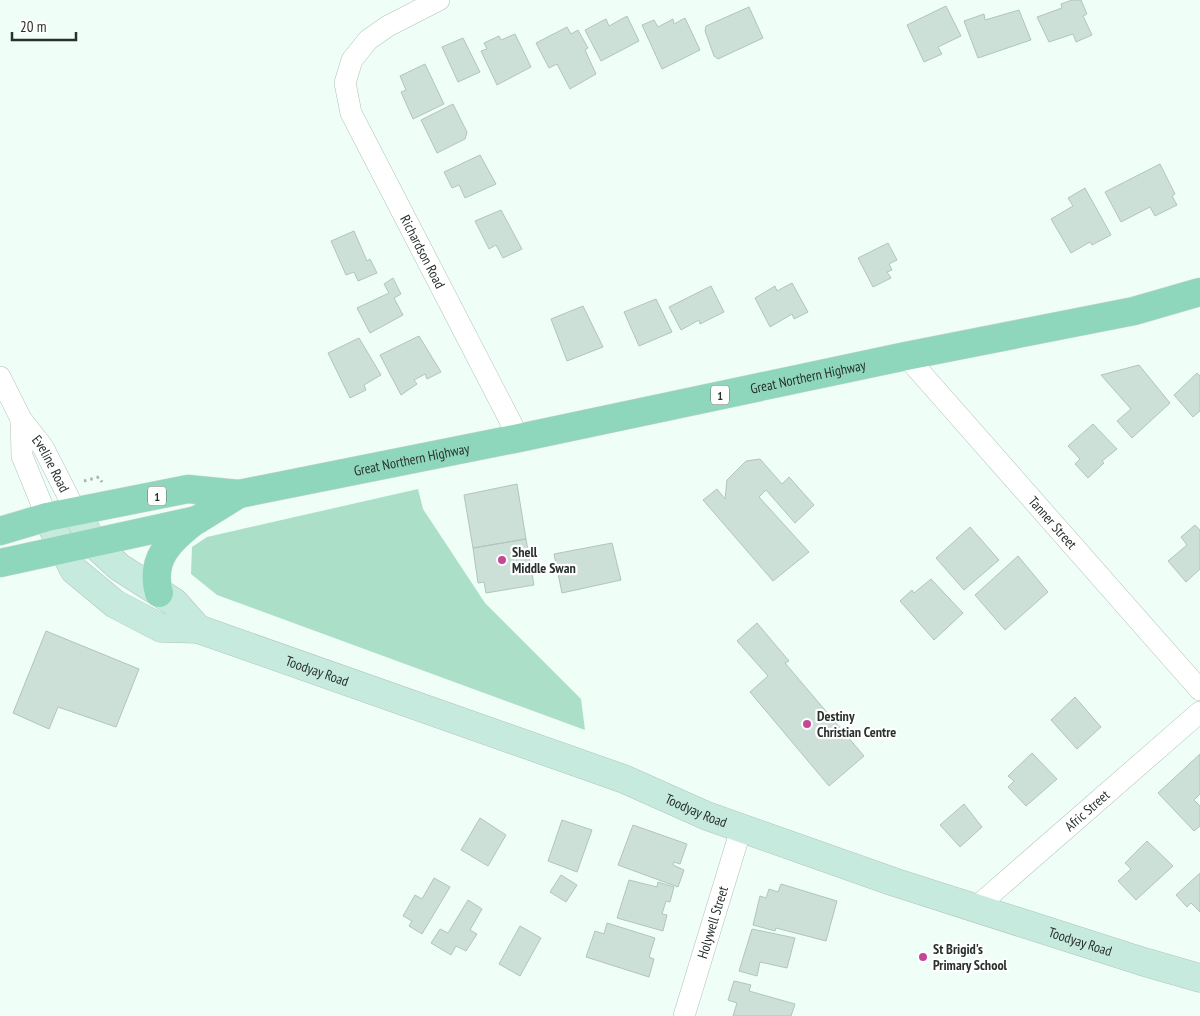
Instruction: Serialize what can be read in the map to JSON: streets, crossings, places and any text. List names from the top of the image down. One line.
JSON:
{"streets":{"main road":["Great Northern Highway","1","Toodyay Road"],"street":["Richardson Road","Eveline Road","Tanner Street","Afric Street","Holywell Street"]},"crossings":[["Richardson Road","Great Northern Highway"],["Great Northern Highway","Eveline Road"],["Great Northern Highway","Tanner Street"],["Great Northern Highway","Toodyay Road"],["Eveline Road","Toodyay Road"],["Toodyay Road","Afric Street"],["Toodyay Road","Holywell Street"]],"places":["Shell Middle Swan","Destiny Christian Centre","St Brigid's Primary School"],"scale_bar":"20 m"}
